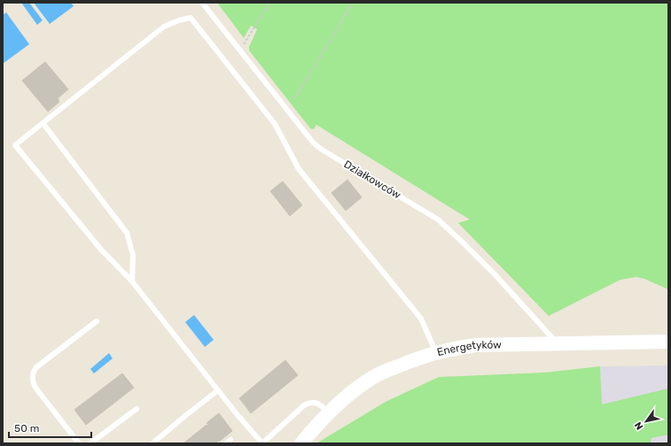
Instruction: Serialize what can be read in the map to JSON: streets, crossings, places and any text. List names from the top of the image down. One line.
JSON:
{"streets":{"street":["Energetyków"],"lane":["Działkowców"]},"crossings":[["Działkowców","Energetyków"]],"scale_bar":"50 m","north":"bottom left"}
